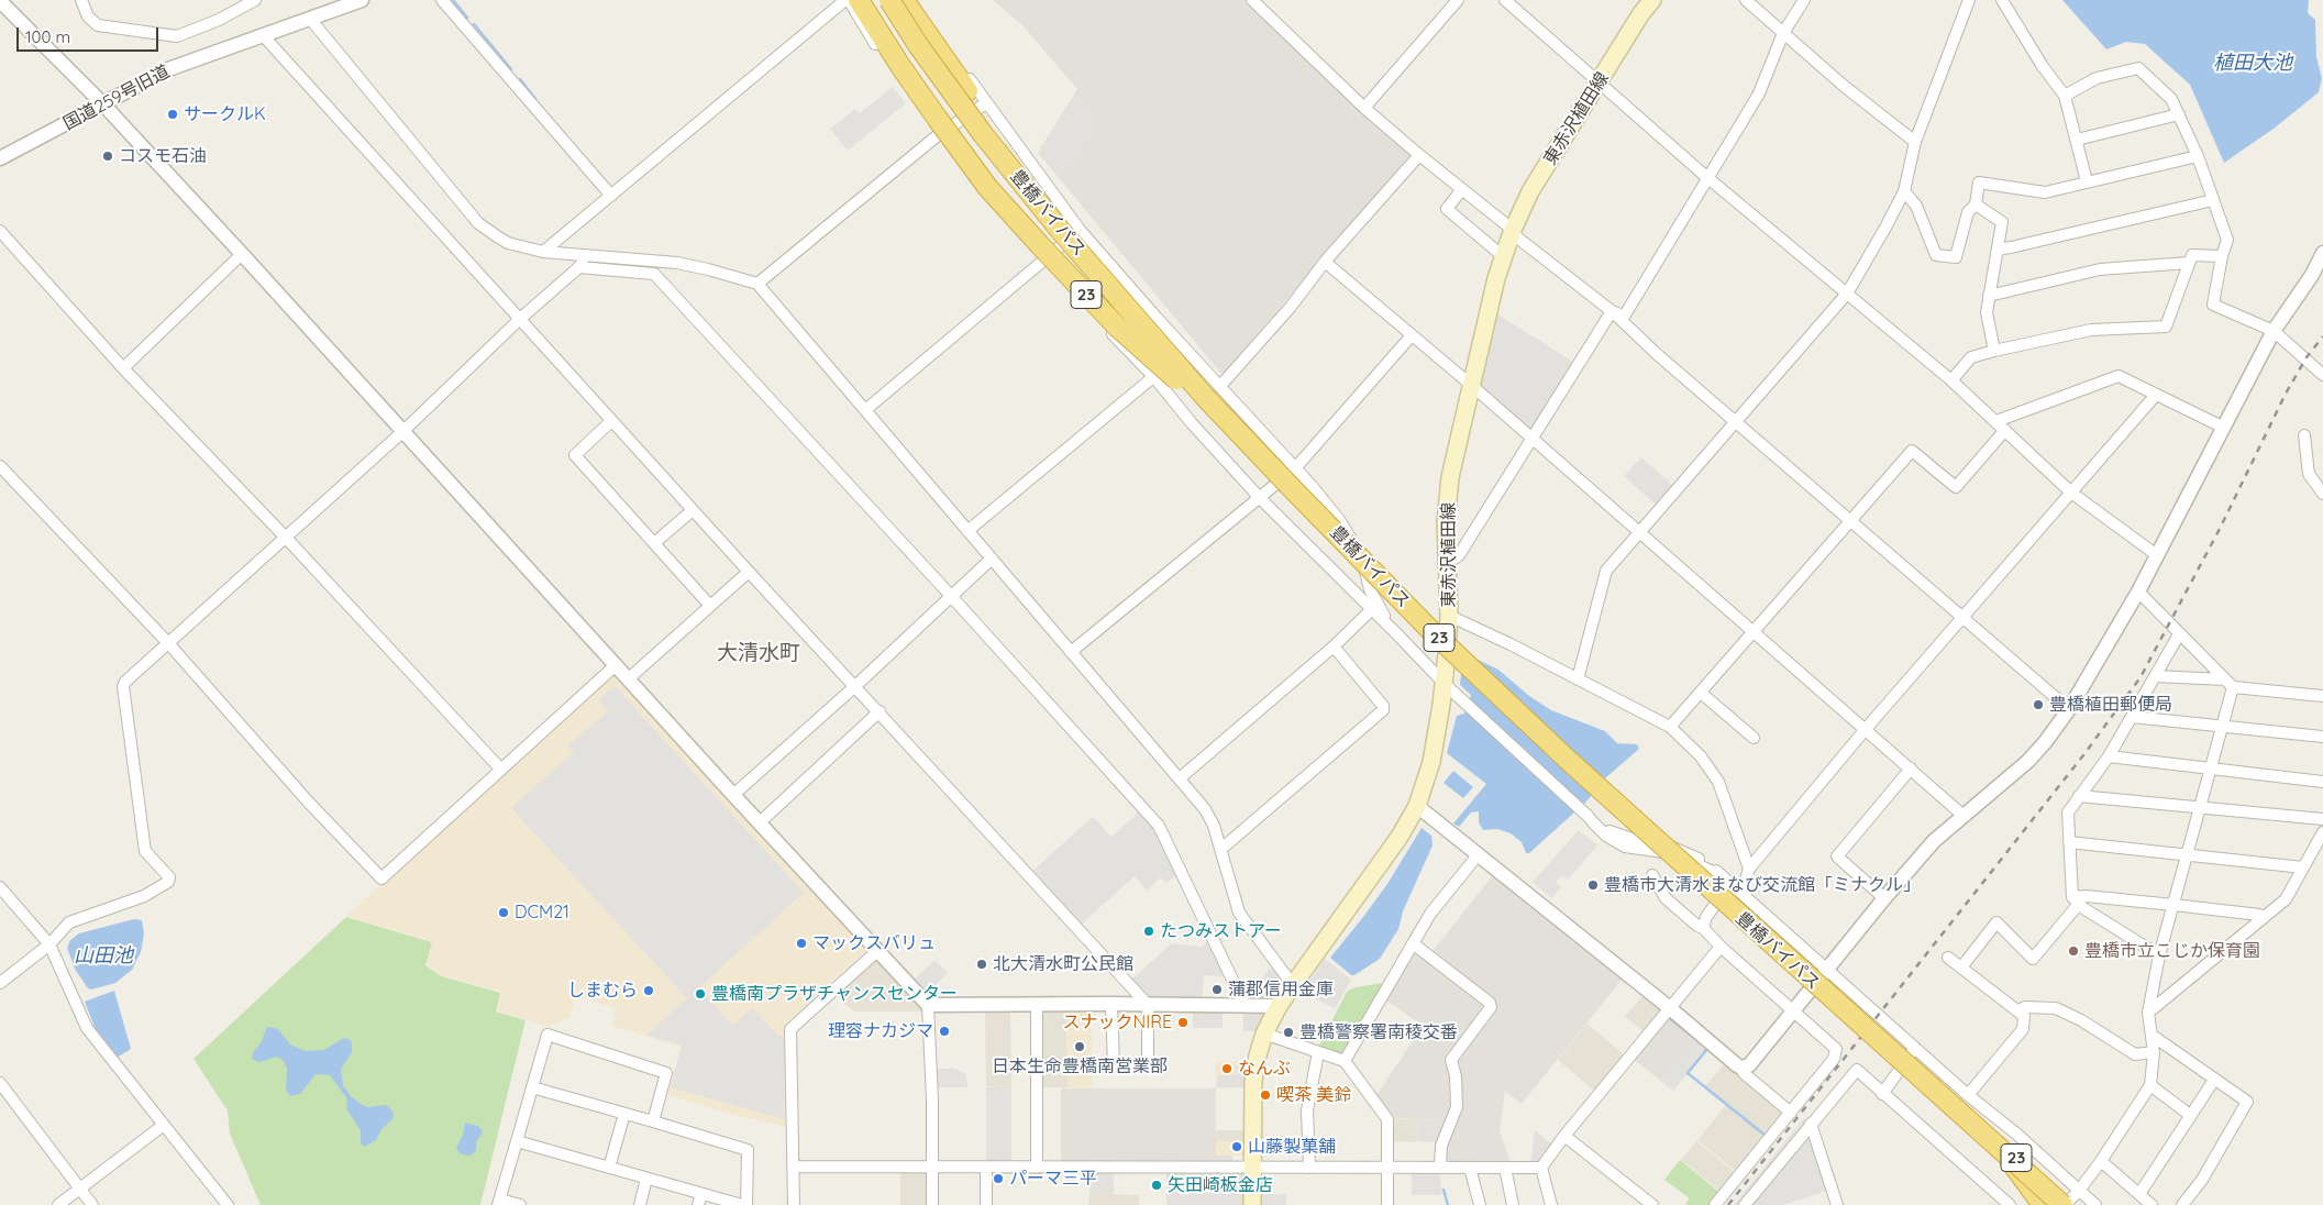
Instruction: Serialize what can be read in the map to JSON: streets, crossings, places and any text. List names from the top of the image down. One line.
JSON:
{"streets":{"highway":["豊橋バイパス","23"],"main road":["東赤沢植田線"],"street":["国道259号旧道"]},"crossings":[["豊橋バイパス","23"]],"districts":["大清水町"],"water":["植田大池","山田池"],"places":["サークルK","コスモ石油","豊橋植田郵便局","豊橋市大清水まなび交流館「ミナクル」","DCM21","たつみストアー","マックスバリュ","豊橋市立こじか保育園","北大清水町公民館","蒲郡信用金庫","しまむら","豊橋南プラザチャンスセンター","スナックNIRE","理容ナカジマ","豊橋警察署南稜交番","日本生命豊橋南営業部","なんぶ","喫茶 美鈴","山藤製菓舗","パーマ三平","矢田崎板金店"],"scale_bar":"100 m"}
